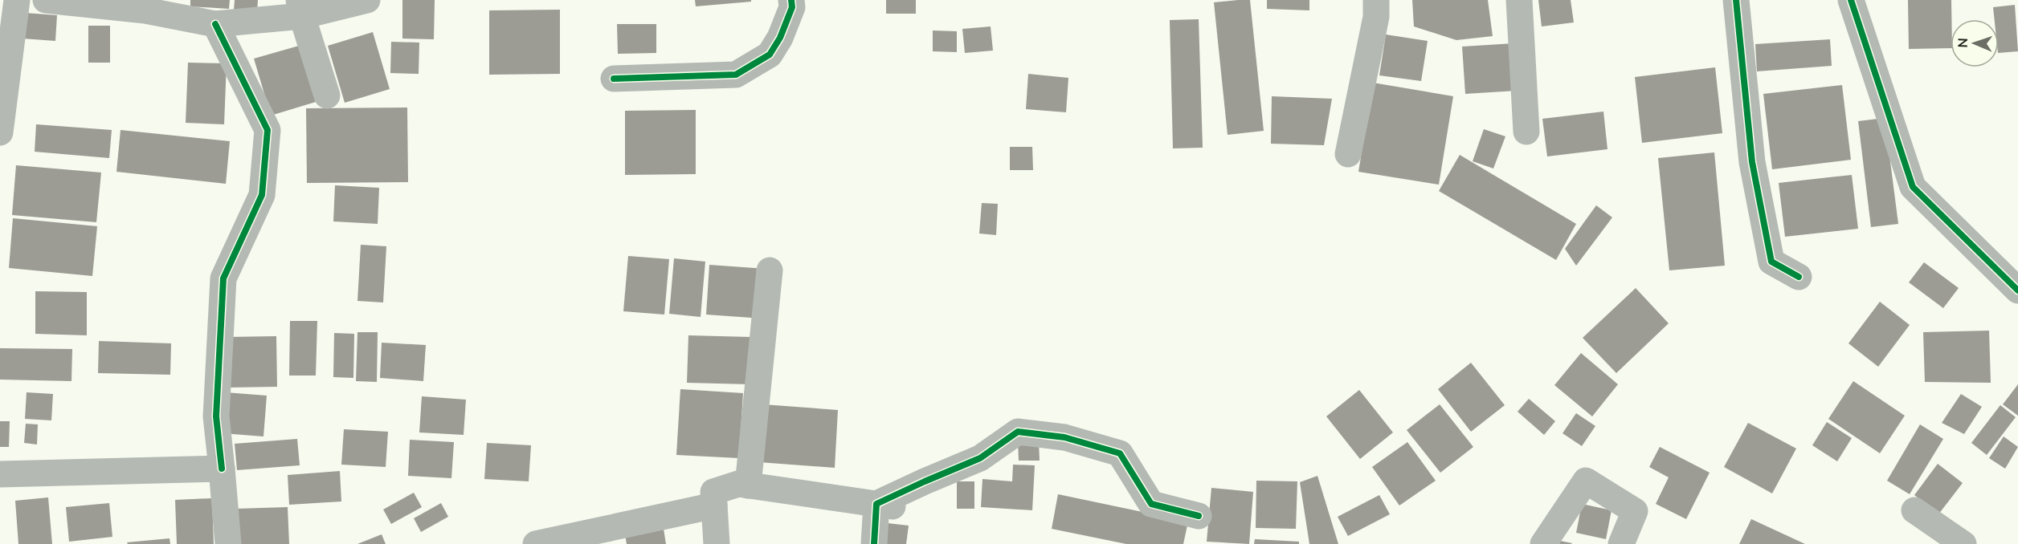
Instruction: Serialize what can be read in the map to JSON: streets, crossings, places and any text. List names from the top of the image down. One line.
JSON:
{"north":"left"}
